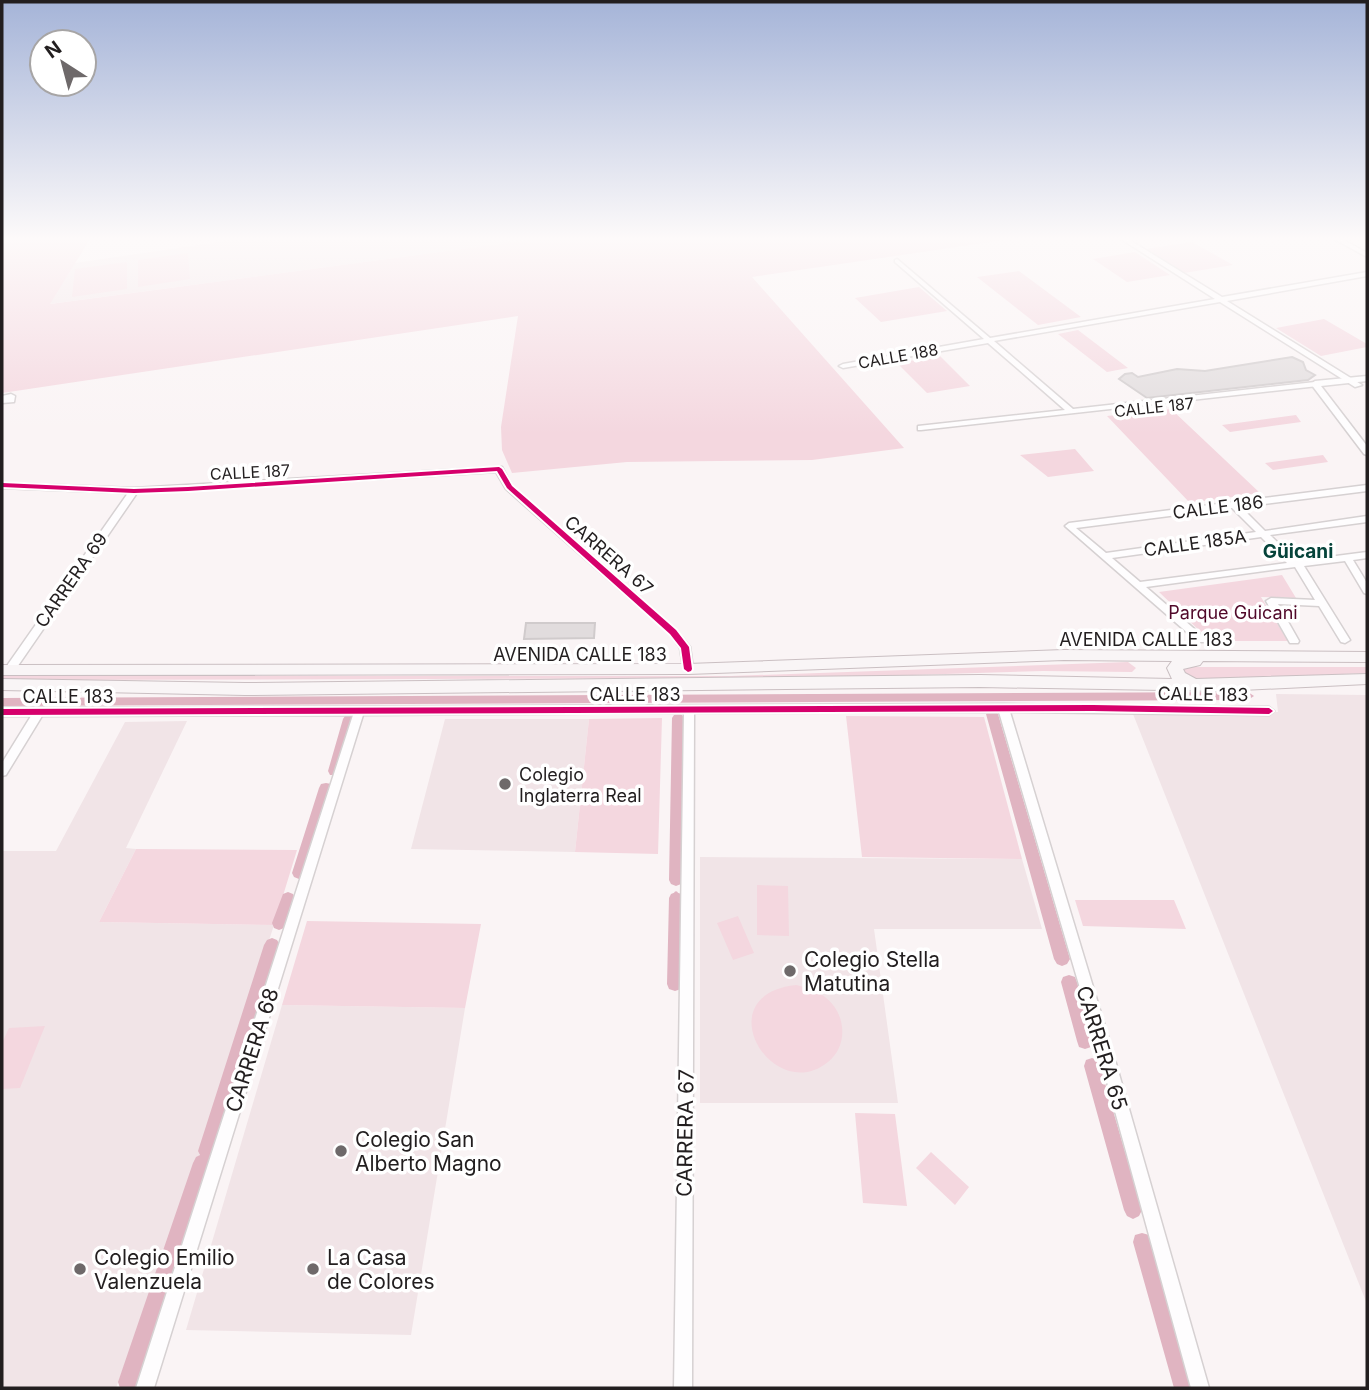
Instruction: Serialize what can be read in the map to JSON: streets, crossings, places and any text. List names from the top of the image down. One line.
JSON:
{"streets":{"main road":["AVENIDA CALLE 183"],"street":["CALLE 188","CALLE 187","CALLE 186","CALLE 185A","CARRERA 67","CARRERA 69","CALLE 183","CARRERA 65","CARRERA 68"]},"crossings":[["CALLE 187","CARRERA 67"],["CALLE 187","CARRERA 69"],["CALLE 186","CALLE 185A"],["CARRERA 67","AVENIDA CALLE 183"],["CARRERA 67","CALLE 183"],["CARRERA 69","AVENIDA CALLE 183"],["CALLE 183","CARRERA 65"],["CALLE 183","CARRERA 68"]],"districts":["Güicani"],"parks":["Parque Guicani"],"places":["Colegio Inglaterra Real","Colegio Stella Matutina","Colegio San Alberto Magno","Colegio Emilio Valenzuela","La Casa de Colores"],"north":"top left"}
